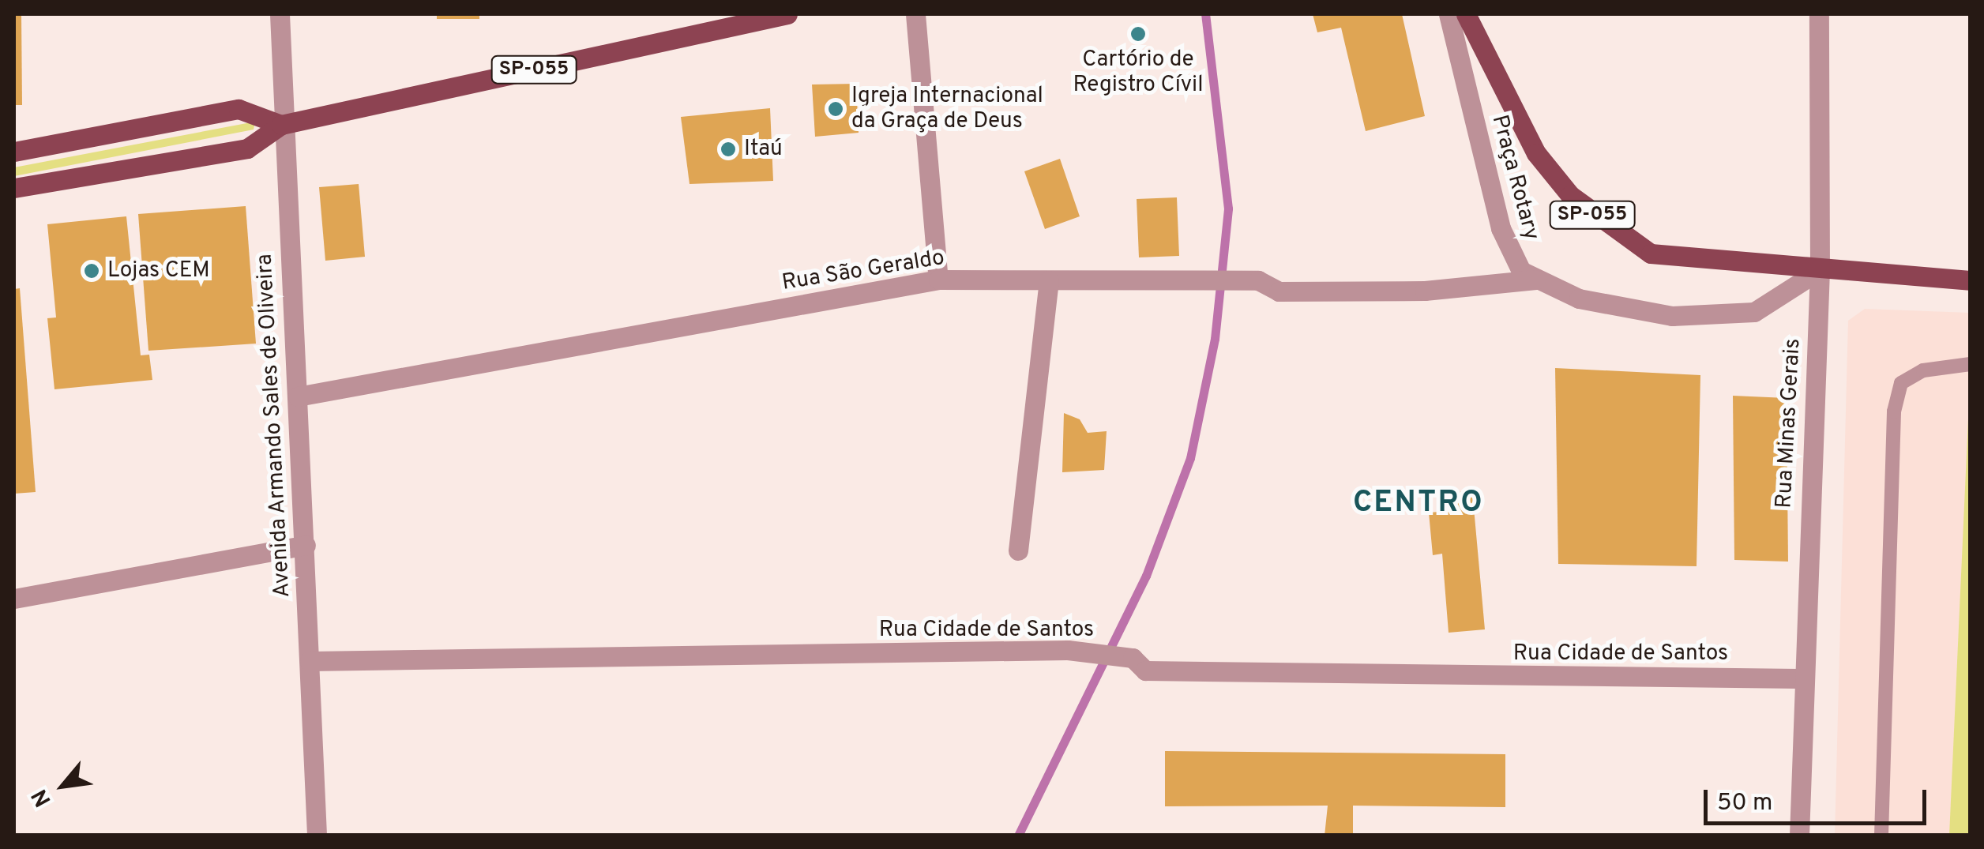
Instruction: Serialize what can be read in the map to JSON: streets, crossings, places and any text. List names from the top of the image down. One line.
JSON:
{"streets":{"main road":["SP-055"],"street":["Praça Rotary","Rua São Geraldo","Rua Minas Gerais","Avenida Armando Sales de Oliveira","Rua Cidade de Santos"]},"crossings":[["SP-055","Praça Rotary"],["SP-055","Rua Minas Gerais"],["SP-055","Avenida Armando Sales de Oliveira"],["Praça Rotary","Rua São Geraldo"],["Praça Rotary","Rua Minas Gerais"],["Rua São Geraldo","Avenida Armando Sales de Oliveira"],["Rua Minas Gerais","Rua Cidade de Santos"],["Avenida Armando Sales de Oliveira","Rua Cidade de Santos"]],"districts":["CENTRO"],"places":["Cartório de Registro Cívil","Igreja Internacional da Graça de Deus","Itaú","Lojas CEM"],"scale_bar":"50 m","north":"bottom left"}
